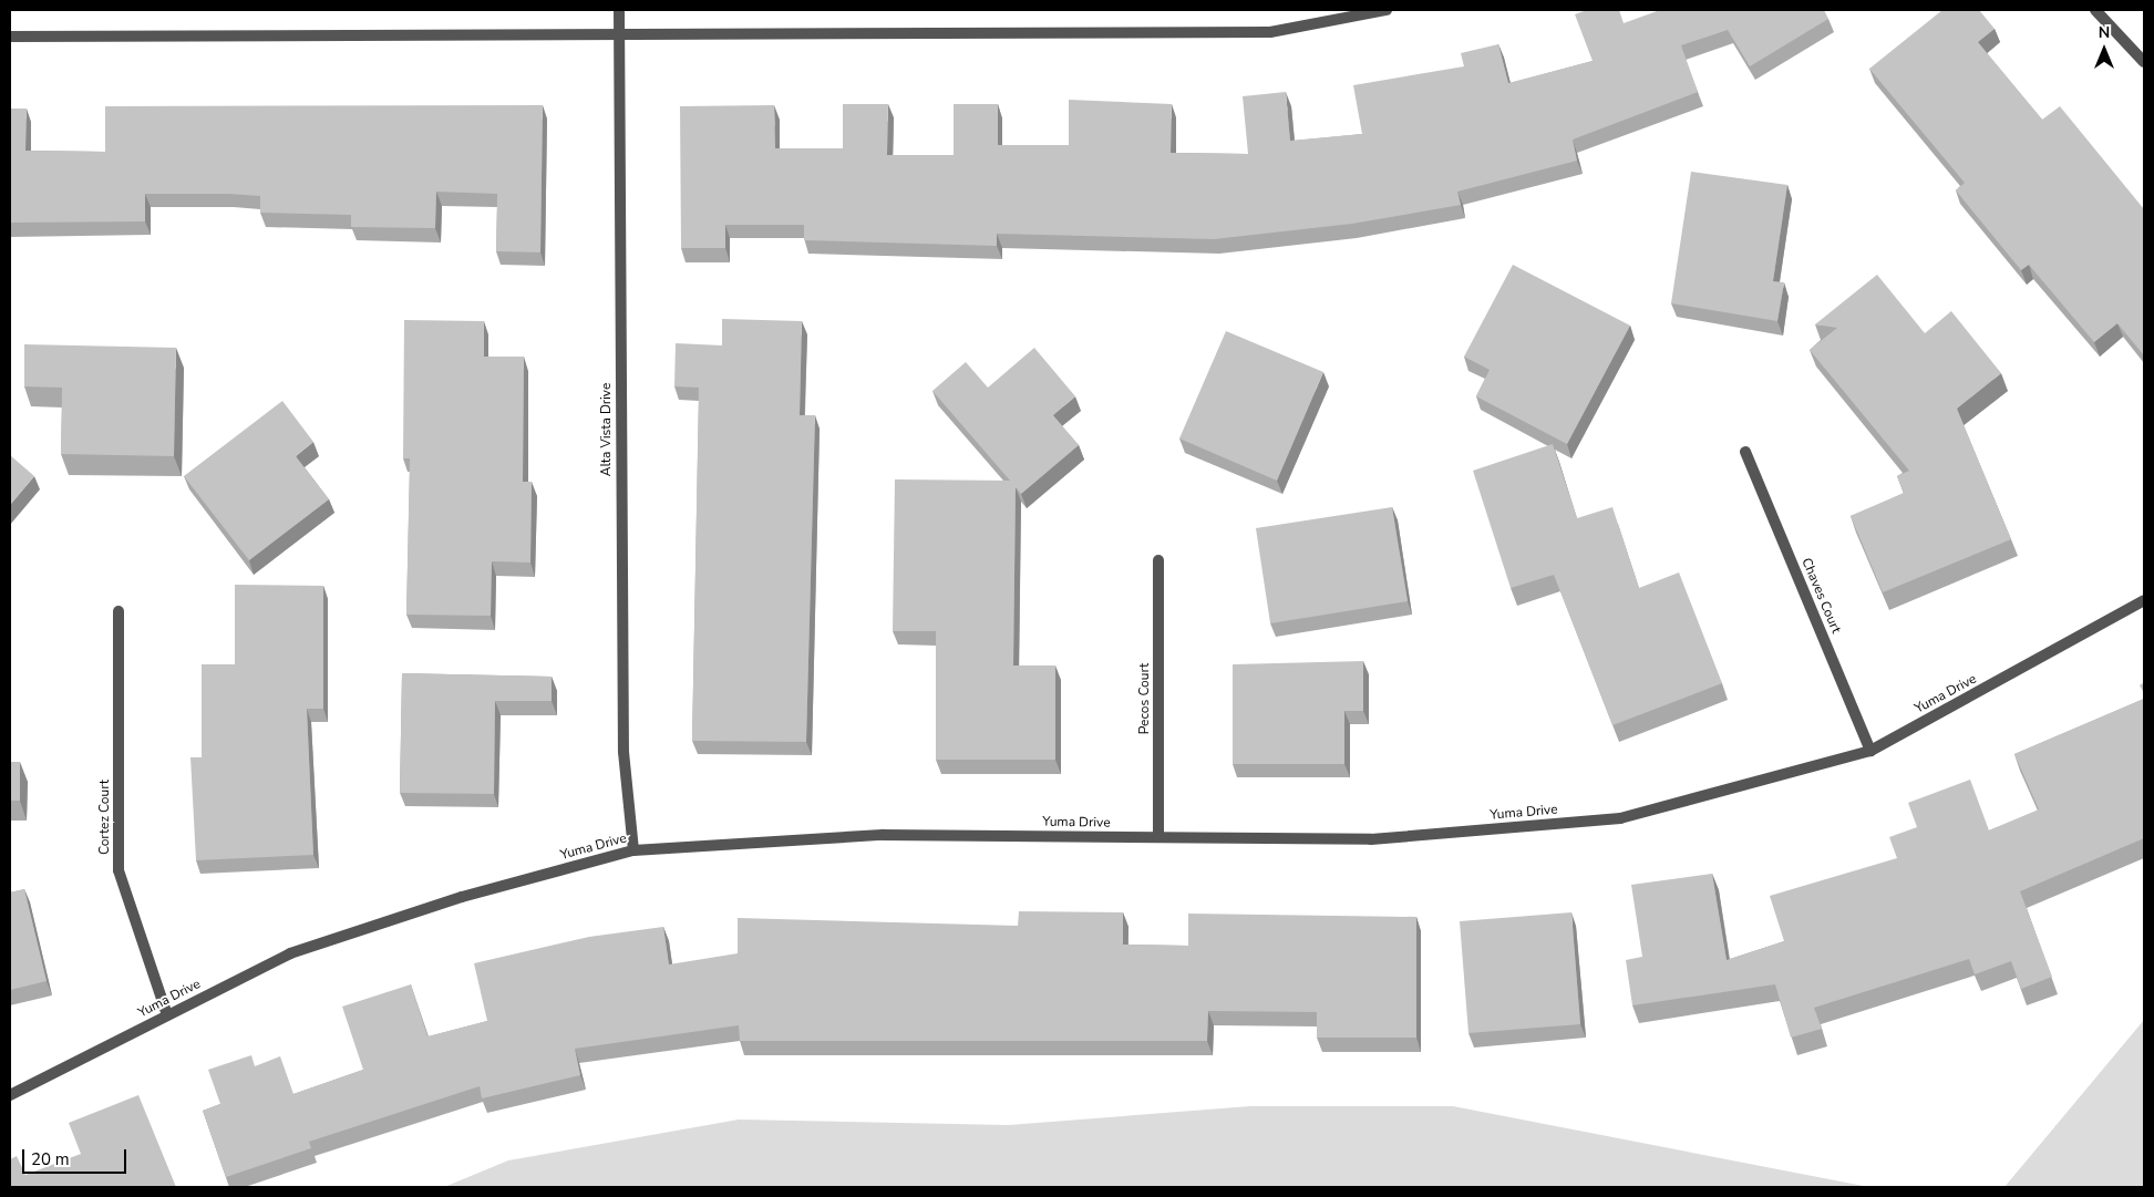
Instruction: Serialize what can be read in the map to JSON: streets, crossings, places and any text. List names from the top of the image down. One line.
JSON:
{"streets":{"street":["Alta Vista Drive","Chaves Court","Yuma Drive","Pecos Court","Cortez Court"]},"crossings":[["Alta Vista Drive","Yuma Drive"],["Chaves Court","Yuma Drive"],["Yuma Drive","Pecos Court"],["Yuma Drive","Cortez Court"]],"scale_bar":"20 m","north":"top"}
